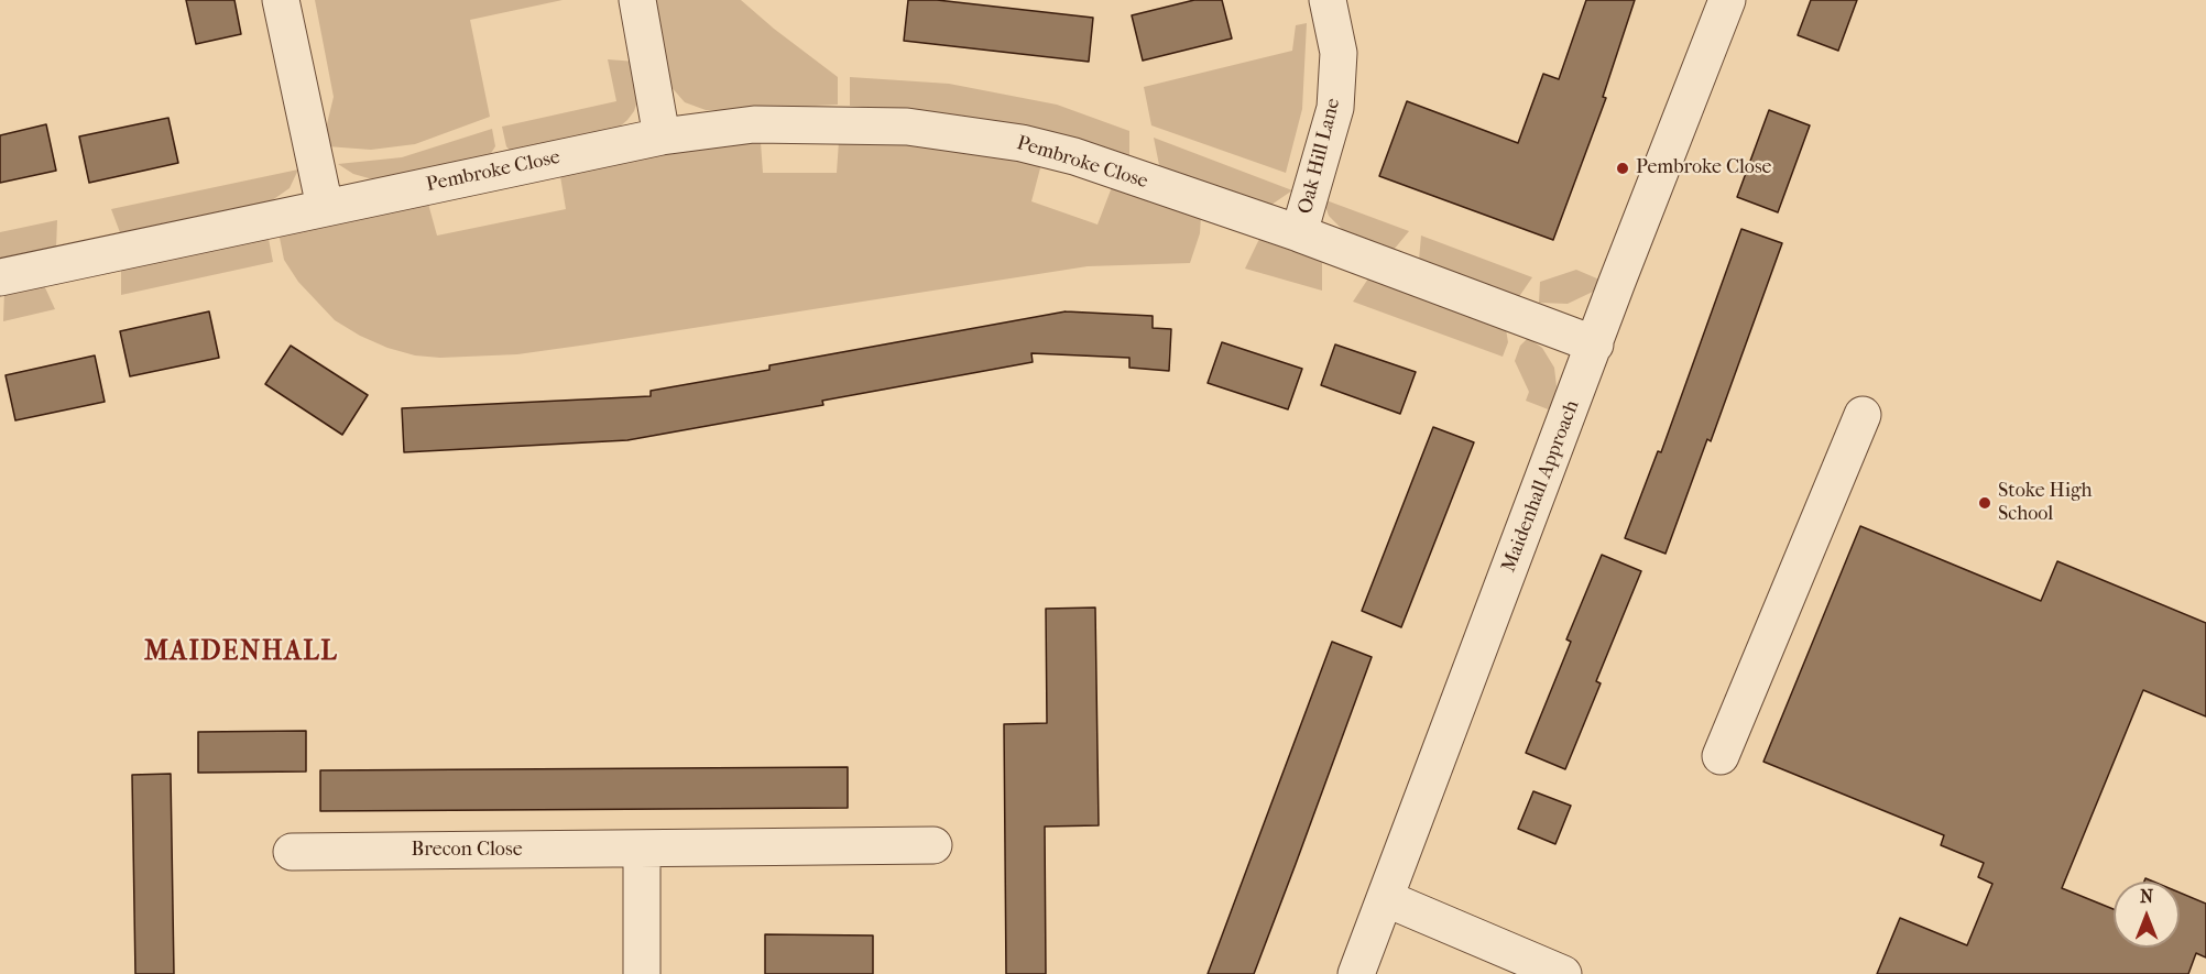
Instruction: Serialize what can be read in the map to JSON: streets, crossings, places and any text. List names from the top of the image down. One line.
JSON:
{"streets":{"street":["Oak Hill Lane","Pembroke Close","Maidenhall Approach","Brecon Close"]},"crossings":[["Oak Hill Lane","Pembroke Close"],["Pembroke Close","Maidenhall Approach"]],"districts":["MAIDENHALL"],"places":["Pembroke Close","Stoke High School"],"north":"top"}
